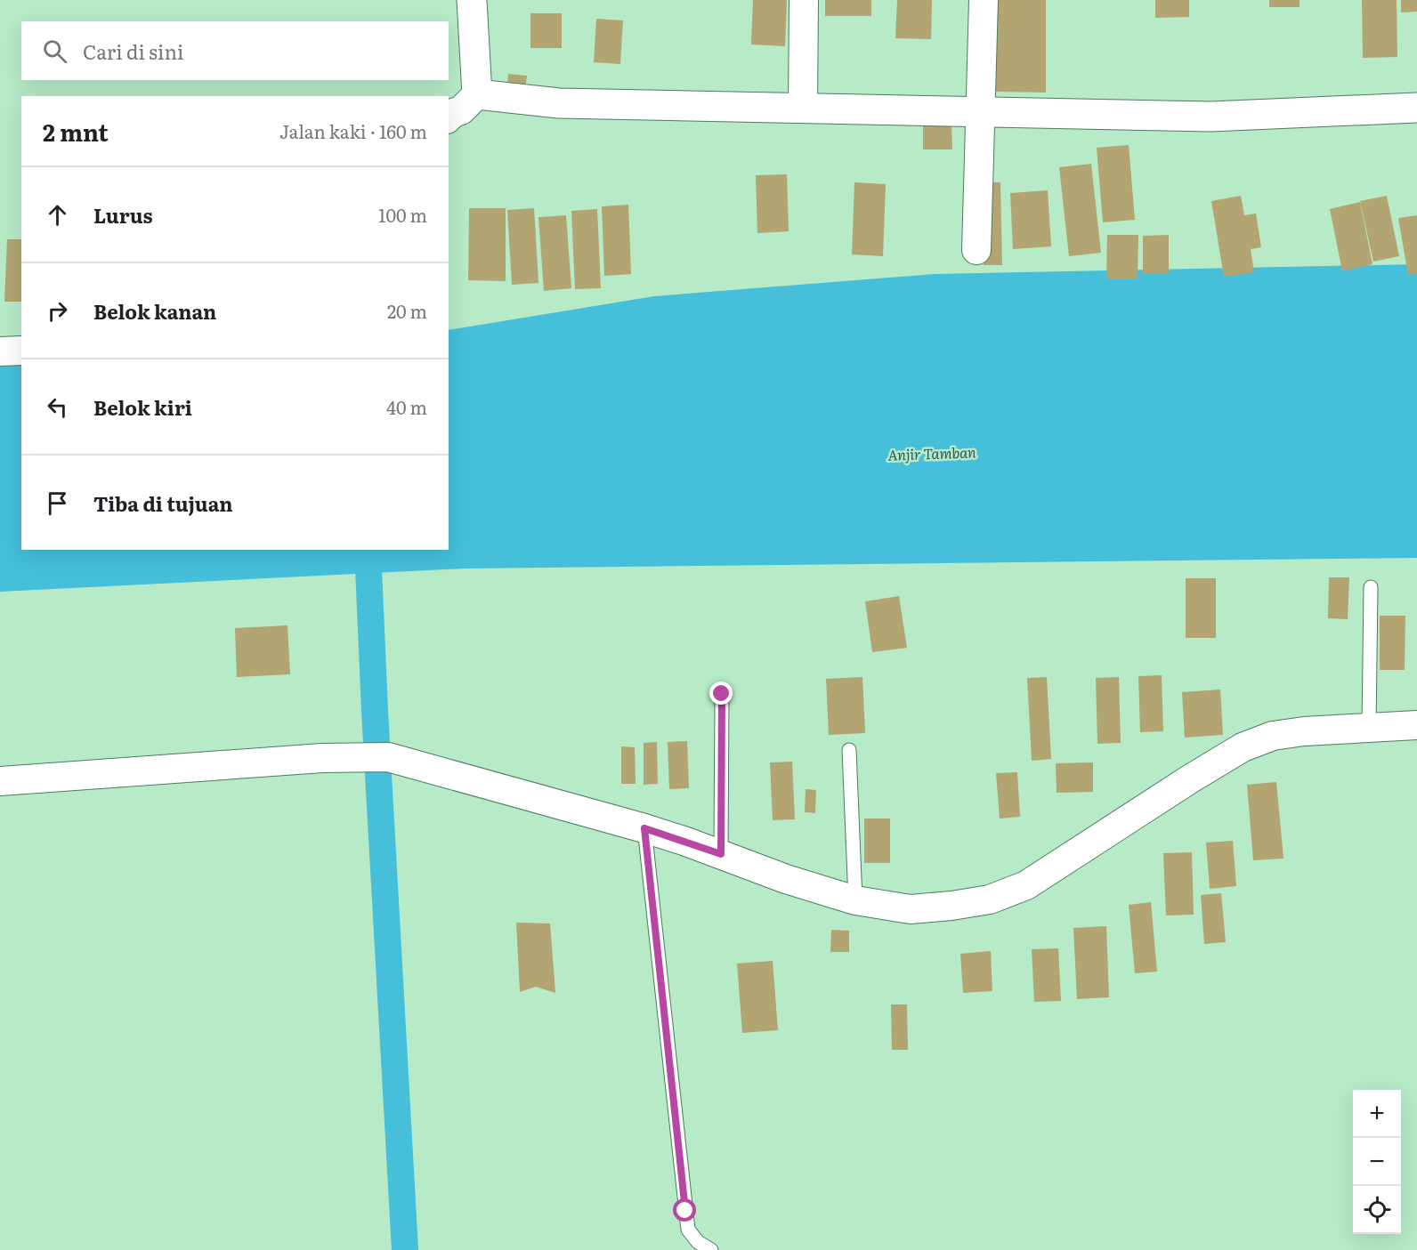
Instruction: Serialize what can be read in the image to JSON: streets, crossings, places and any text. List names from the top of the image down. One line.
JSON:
{"water":["Anjir Tamban"],"page":{"search":"Cari di sini","heading":["2 mnt","Jalan kaki · 160 m"],"list":[["Lurus","100 m"],["Belok kanan","20 m"],["Belok kiri","40 m"],"Tiba di tujuan"],"map_buttons":["+","−"]}}
